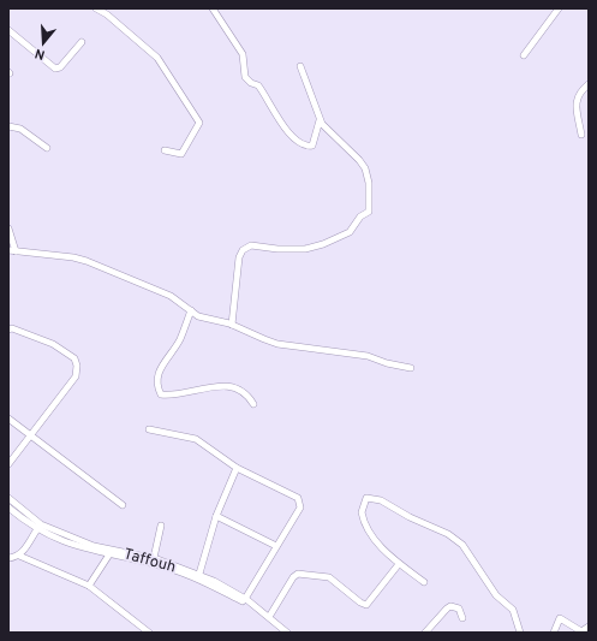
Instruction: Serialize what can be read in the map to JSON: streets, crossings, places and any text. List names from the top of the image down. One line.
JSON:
{"streets":{"street":["Taffouh"]},"north":"bottom"}
